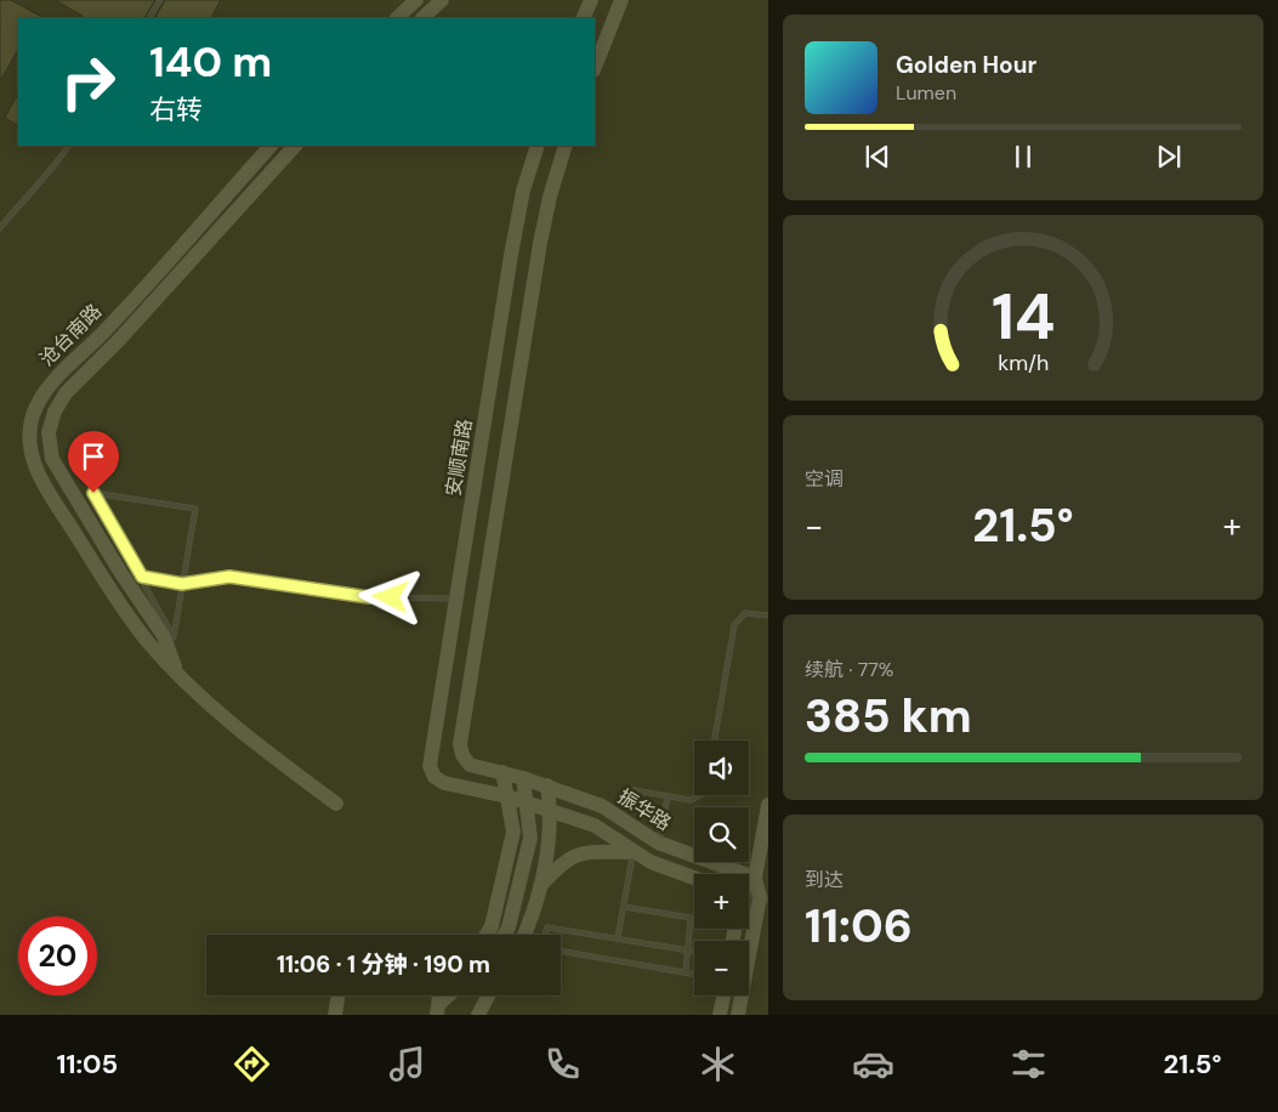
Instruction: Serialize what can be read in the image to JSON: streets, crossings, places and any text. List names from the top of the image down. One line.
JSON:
{"streets":{"street":["沧台南路","安顺南路","振华路"]},"crossings":[["安顺南路","振华路"]],"page":{"turn":["140 m","右转"],"song":["Golden Hour","Lumen"],"tile":["空调",["续航 · 77%","385 km"],["到达","11:06"]],"heat":["−","21.5°","+"],"map_buttons":["+","−"],"limit":"20","trip":"11:06 · 1 分钟 · 190 m","tabs":["11:05","21.5°"],"gauge":["14","km/h"]}}
